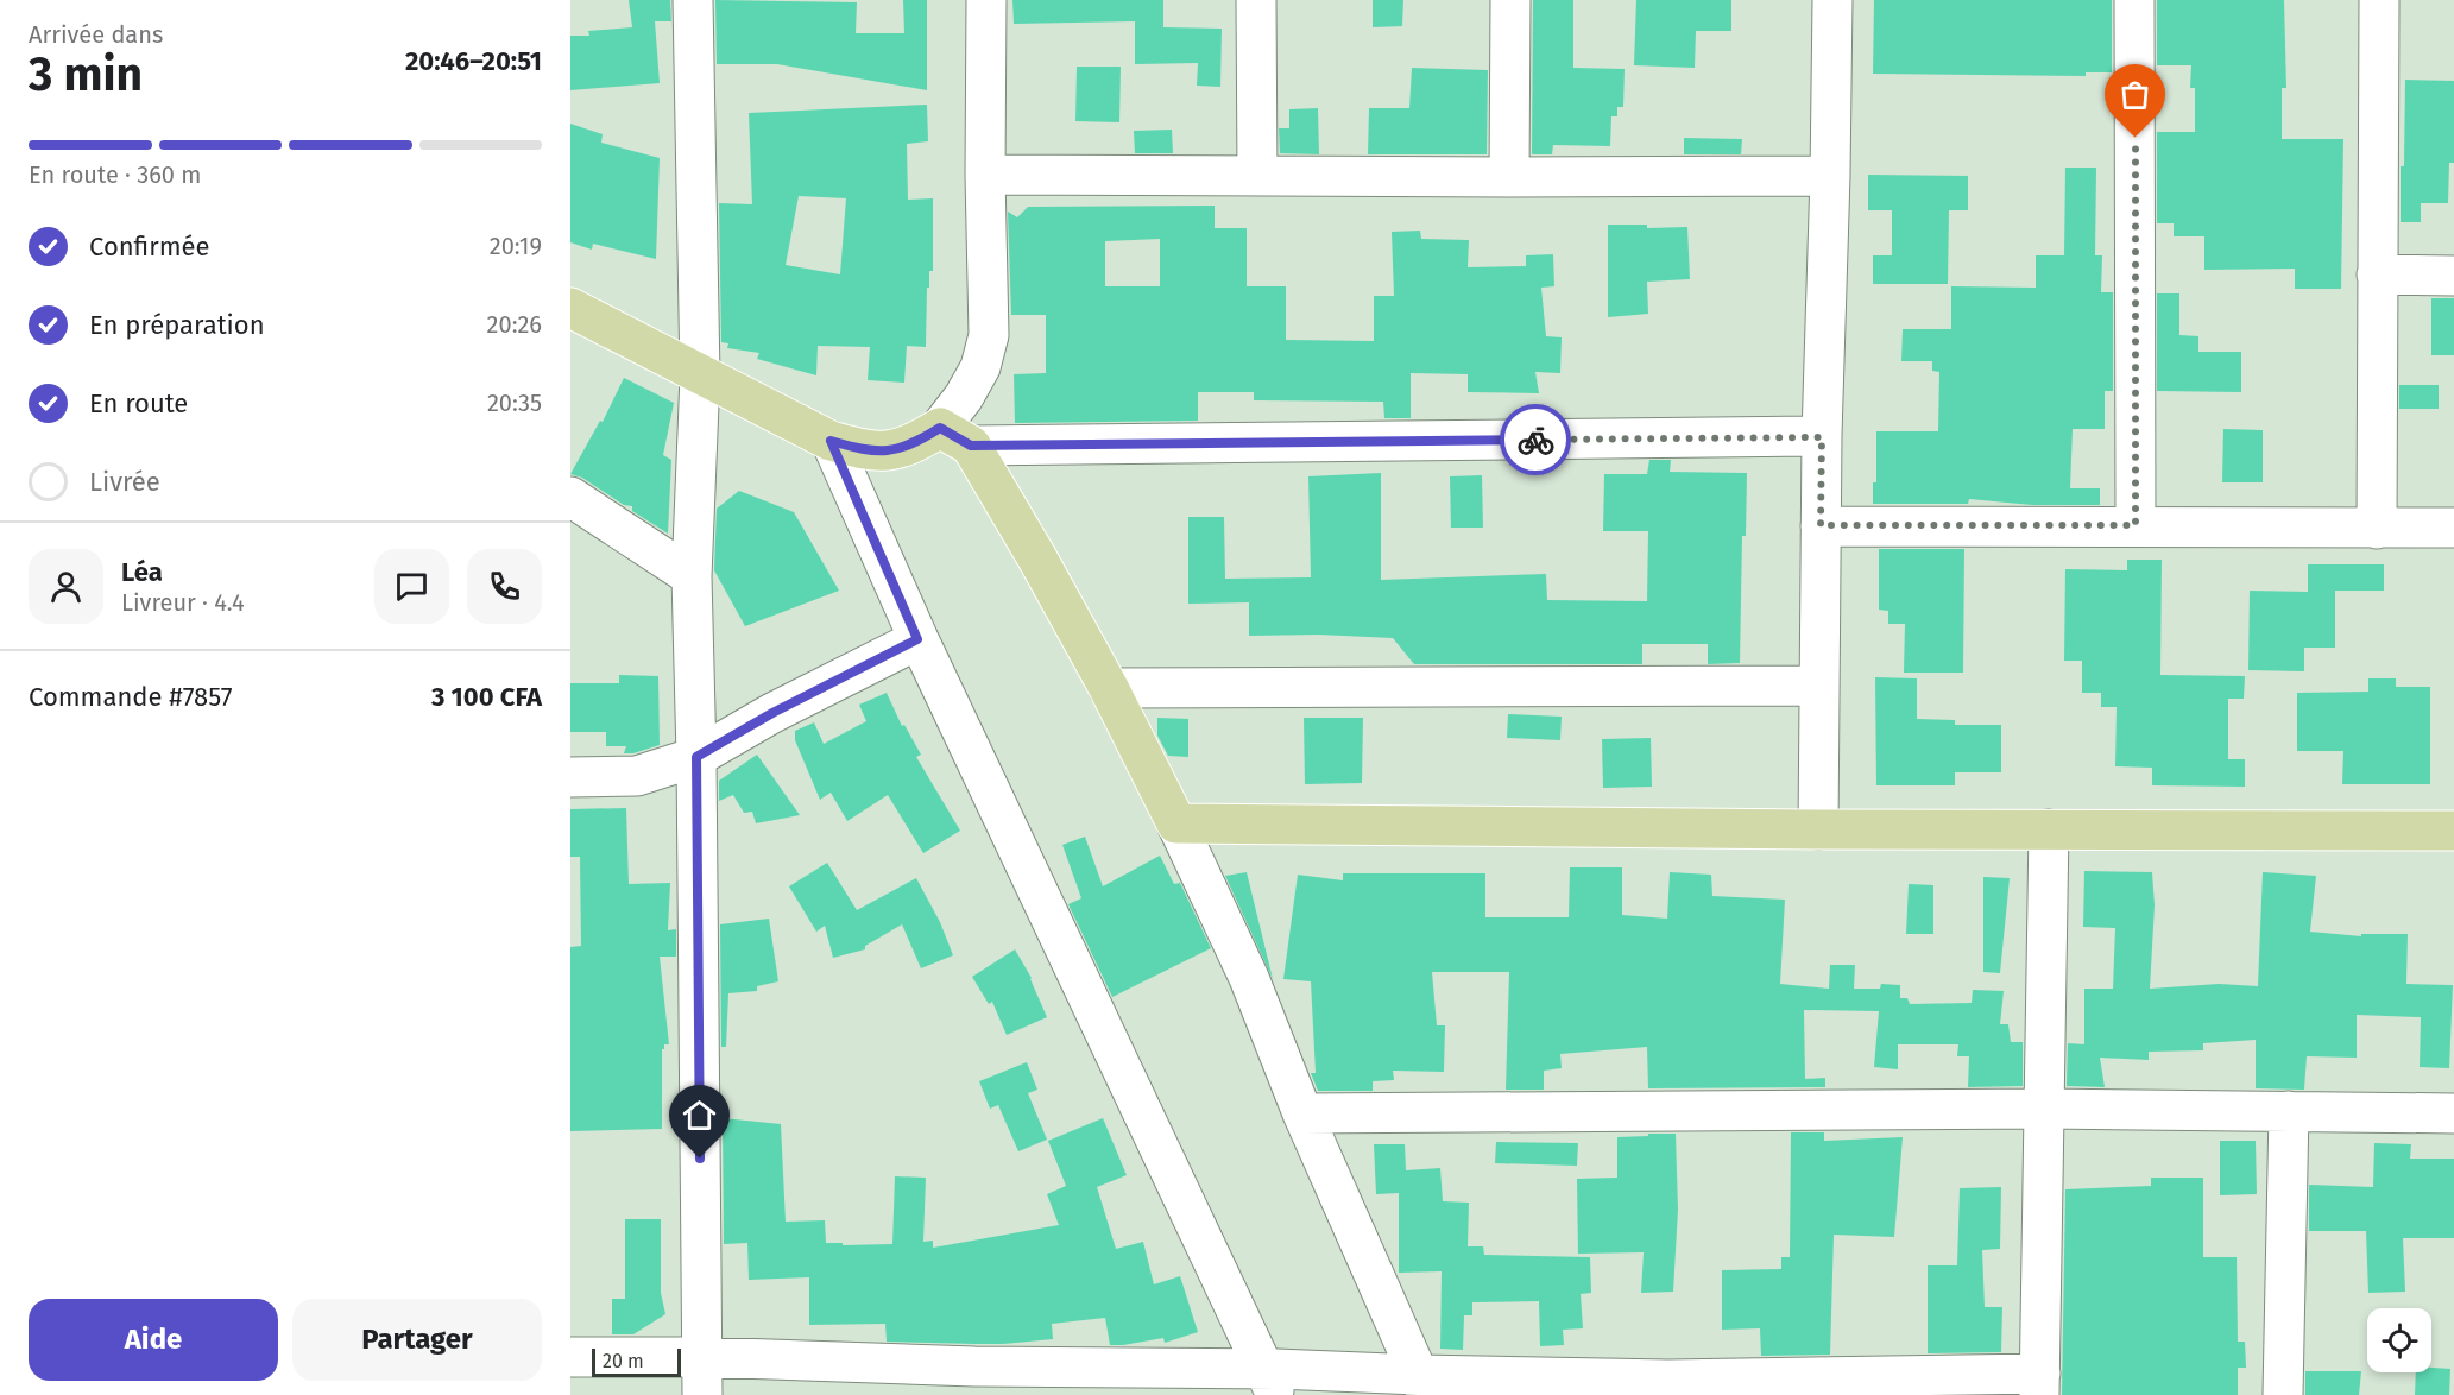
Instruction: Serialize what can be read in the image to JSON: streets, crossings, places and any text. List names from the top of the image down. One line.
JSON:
{"scale_bar":"20 m","page":{"heading":["3 min","Arrivée dans","20:46–20:51"],"panel":["Léa","Livreur · 4.4","Commande #7857","3 100 CFA"],"bar":"En route · 360 m","list":[["Confirmée","20:19"],["En préparation","20:26"],["En route","20:35"],"Livrée"],"buttons":["Aide","Partager"],"scale":"20 m"}}
